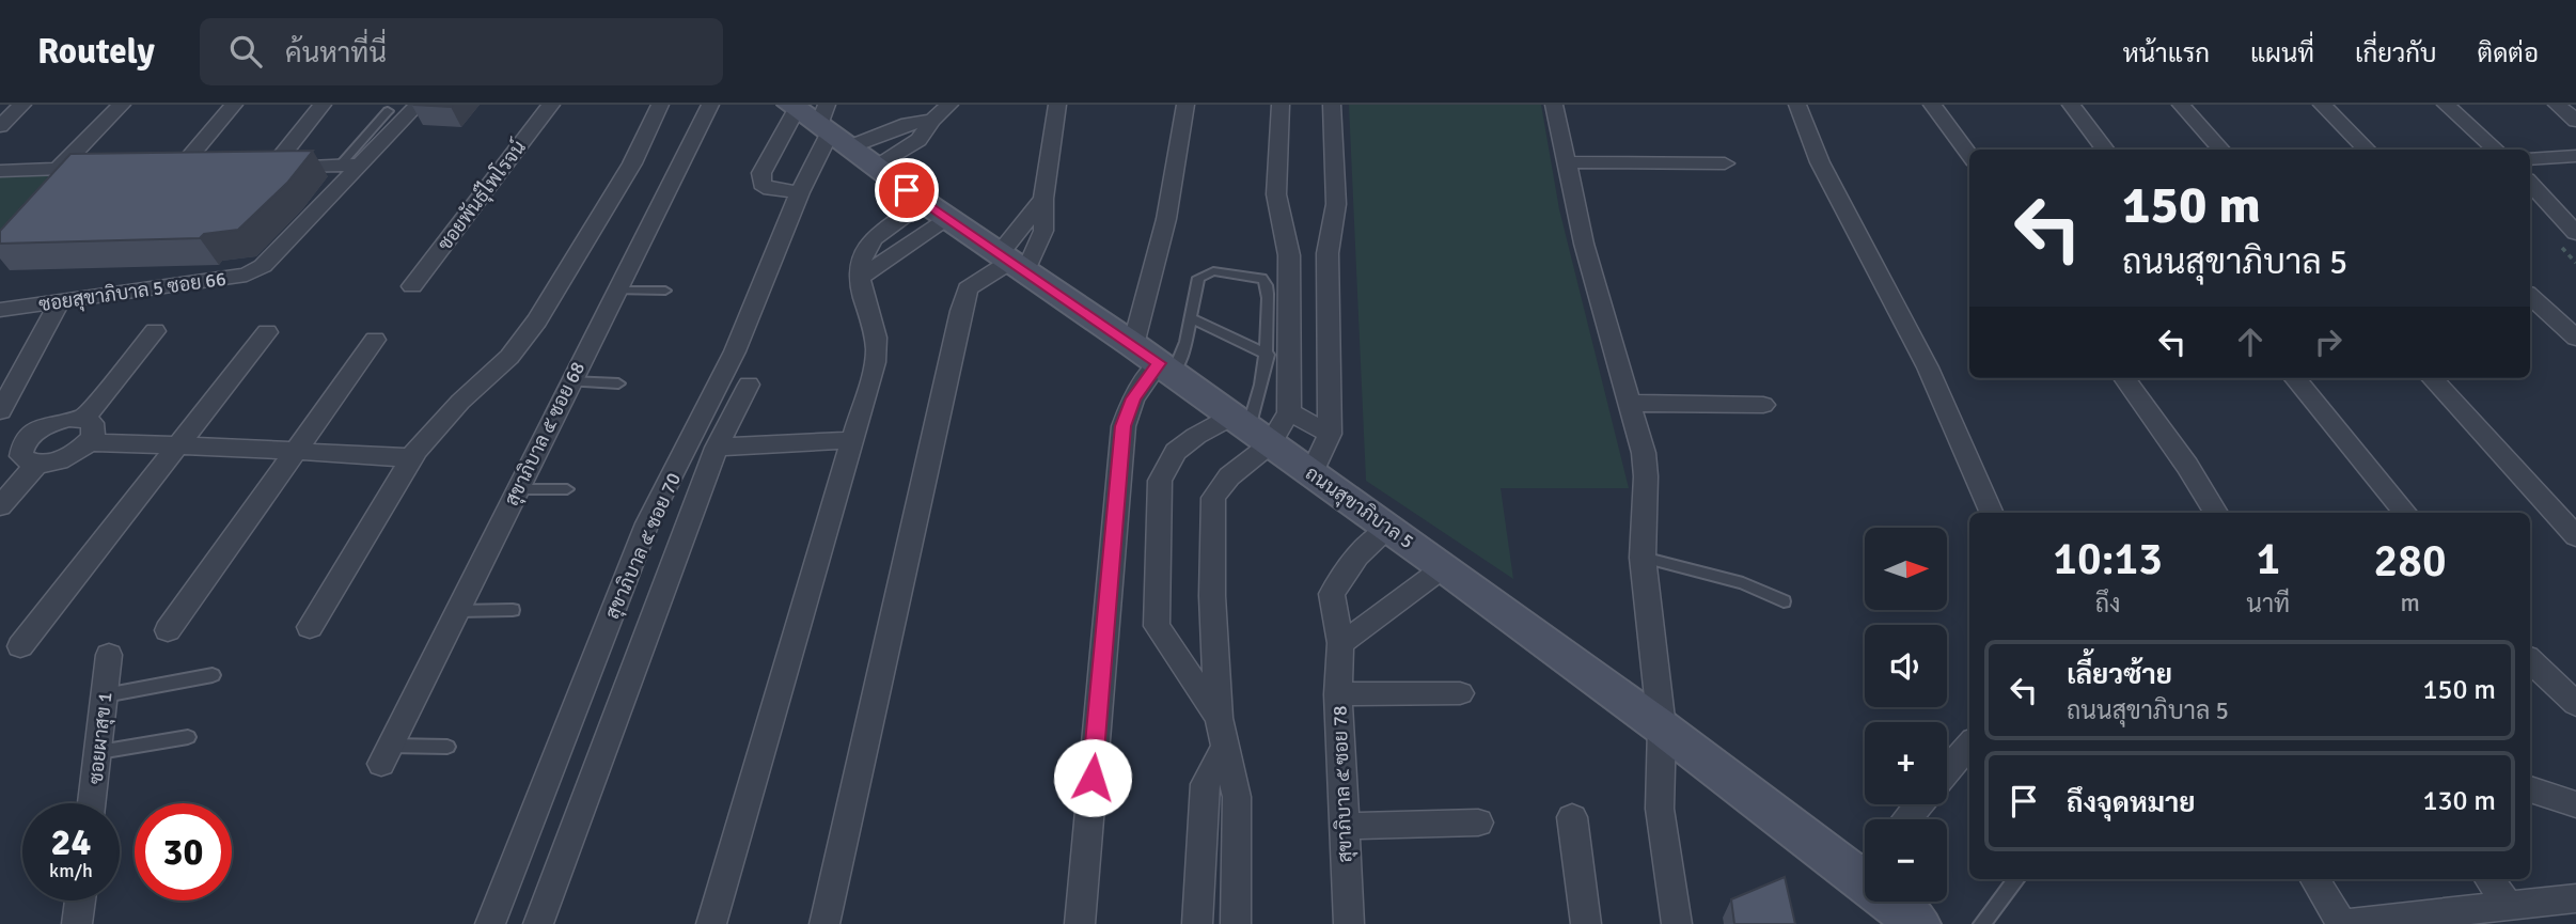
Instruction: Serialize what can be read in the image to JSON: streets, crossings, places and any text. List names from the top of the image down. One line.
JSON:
{"streets":{"main road":["ถนนสุขาภิบาล 5"],"street":["ซอยพันธ์ุไพโรจน์","ซอยสุขาภิบาล 5 ซอย 66","สุขาภิบาล ๕ ซอย 68","สุขาภิบาล ๕ ซอย 70","ซอยผาสุข 1","สุขาภิบาล ๕ ซอย 78"]},"crossings":[["ถนนสุขาภิบาล 5","สุขาภิบาล ๕ ซอย 70"],["ถนนสุขาภิบาล 5","สุขาภิบาล ๕ ซอย 78"]],"north":"right","page":{"header":"Routely","search":"ค้นหาที่นี่","nav":["หน้าแรก","แผนที่","เกี่ยวกับ","ติดต่อ"],"turn":["150 m","ถนนสุขาภิบาล 5"],"eta":["10:13","ถึง","1","นาที","280","m"],"map_buttons":["+","−"],"list":[{"name":"เลี้ยวซ้าย","note":"ถนนสุขาภิบาล 5","value":"150 m"},{"name":"ถึงจุดหมาย","value":"130 m"}],"speed":"24 km/h","limit":"30"}}
